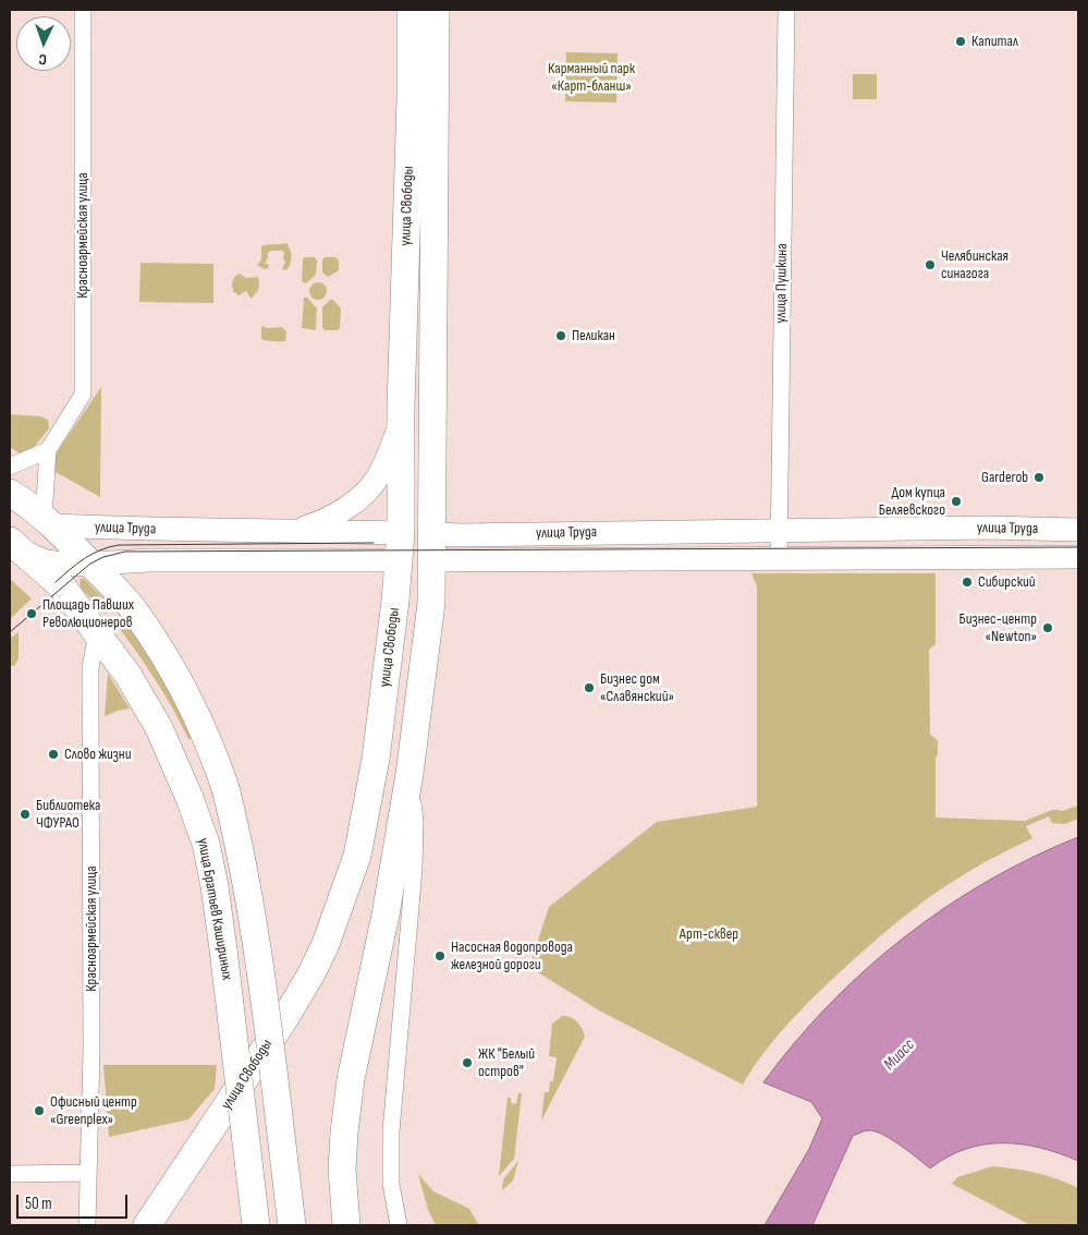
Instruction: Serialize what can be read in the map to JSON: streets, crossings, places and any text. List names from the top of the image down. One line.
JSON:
{"streets":{"main road":["улица Свободы","улица Труда","улица Братьев Кашириных"],"street":["Красноармейская улица","улица Пушкина"]},"crossings":[["улица Свободы","улица Труда"],["Красноармейская улица","улица Труда"],["Красноармейская улица","улица Братьев Кашириных"],["улица Пушкина","улица Труда"],["улица Труда","улица Братьев Кашириных"]],"water":["Миасс"],"parks":["Карманный парк «Карт-бланш»","Арт-сквер"],"places":["Капитал","Челябинская синагога","Пеликан","Garderob","Дом купца Беляевского","Сибирский","Площадь Павших Революционеров","Бизнес-центр «Newton»","Бизнес дом «Славянский»","Слово жизни","Библиотека ЧФУРАО","Насосная водопровода железной дороги","ЖК \"Белый остров\"","Офисный центр «Greenplex»"],"scale_bar":"50 m","north":"bottom"}
